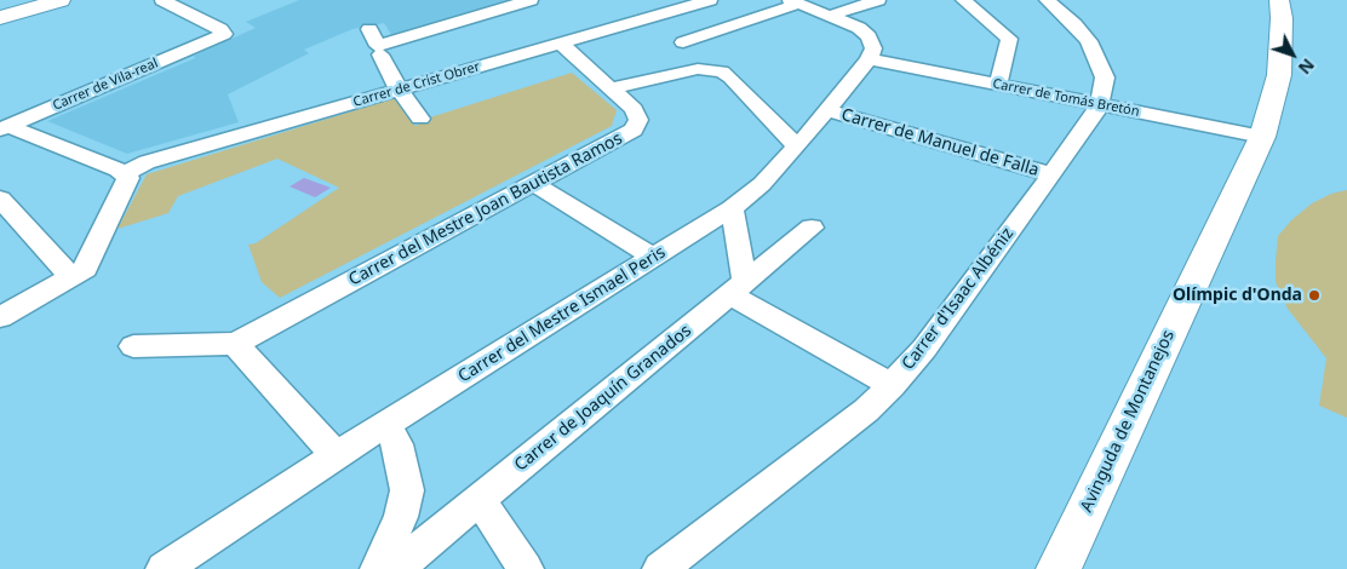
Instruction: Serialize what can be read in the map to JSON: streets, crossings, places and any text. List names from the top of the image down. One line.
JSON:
{"streets":{"street":["Carrer de Vila-real","Carrer de Crist Obrer","Carrer de Tomás Bretón","Carrer de Manuel de Falla","Carrer del Mestre Joan Bautista Ramos","Carrer d'Isaac Albéniz","Carrer del Mestre Ismael Peris","Carrer de Joaquín Granados","Avinguda de Montanejos"]},"crossings":[["Carrer de Crist Obrer","Carrer del Mestre Joan Bautista Ramos"],["Carrer de Tomás Bretón","Carrer d'Isaac Albéniz"],["Carrer de Tomás Bretón","Carrer del Mestre Ismael Peris"],["Carrer de Tomás Bretón","Avinguda de Montanejos"],["Carrer de Manuel de Falla","Carrer d'Isaac Albéniz"],["Carrer de Manuel de Falla","Carrer del Mestre Ismael Peris"]],"places":["Olímpic d'Onda"],"north":"bottom right"}
